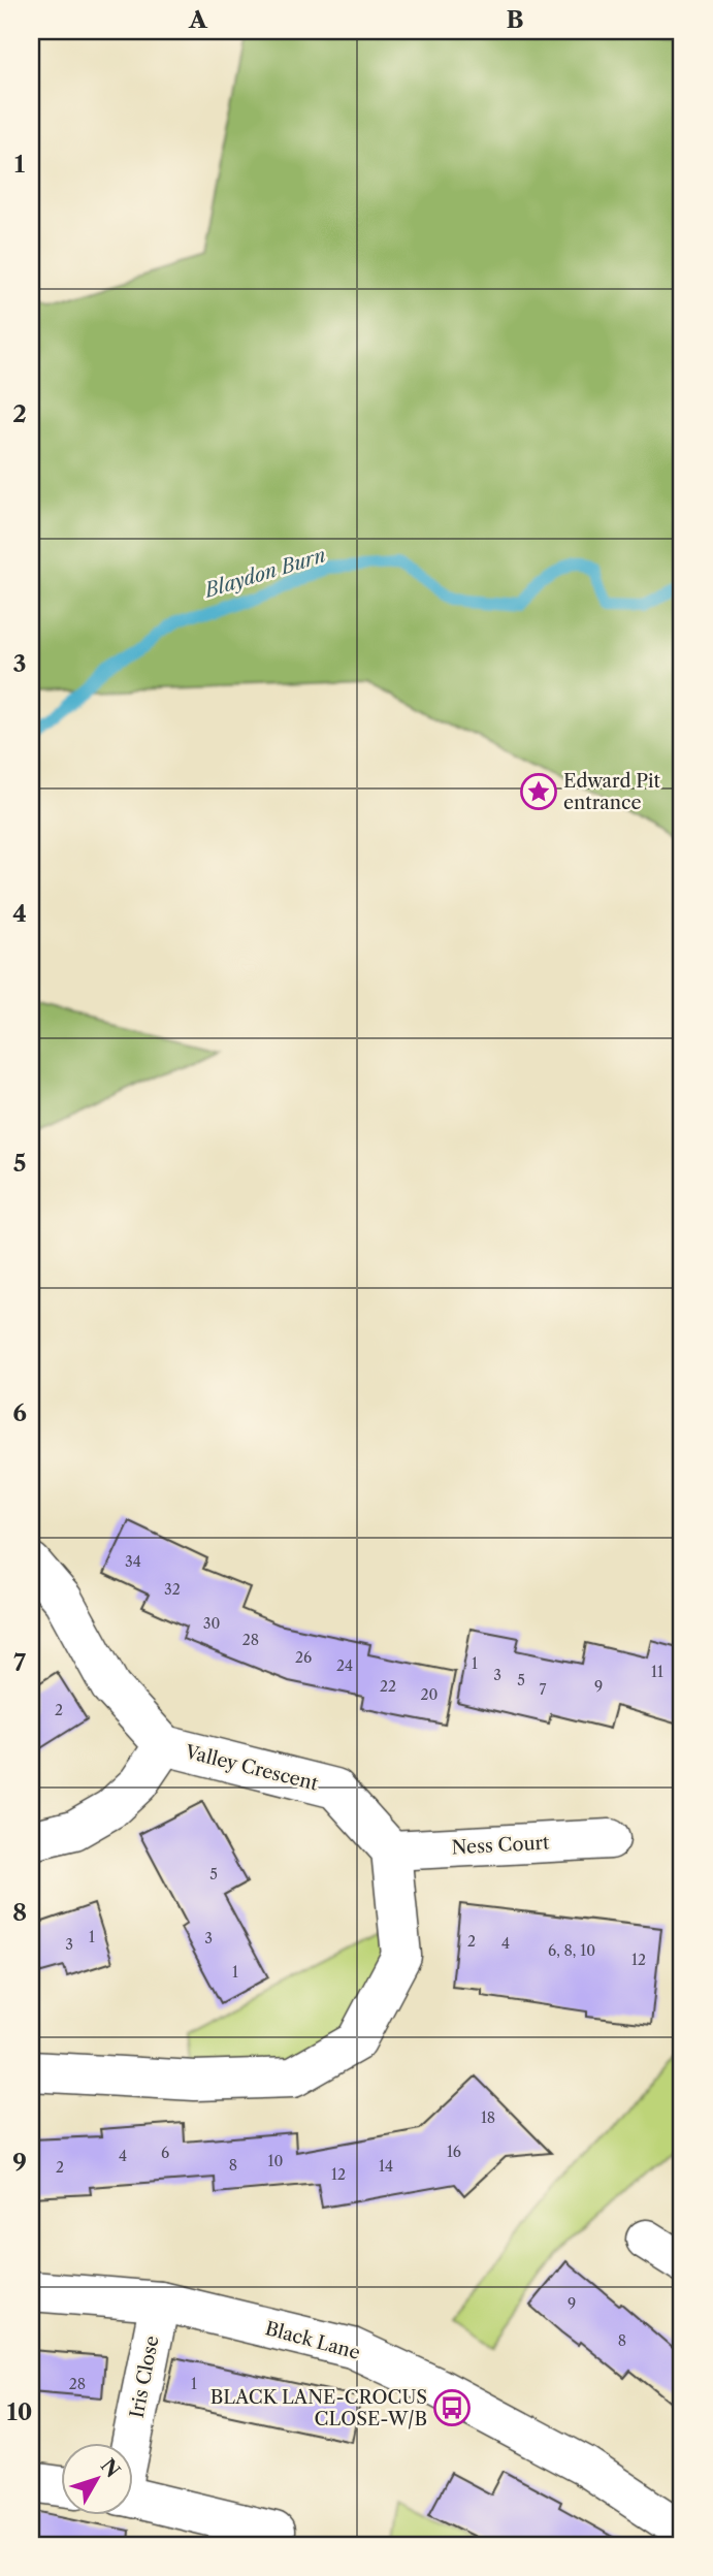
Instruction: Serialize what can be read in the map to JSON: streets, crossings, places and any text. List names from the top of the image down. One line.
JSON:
{"streets":{"street":["Valley Crescent","Ness Court","Black Lane","Iris Close"]},"crossings":[["Valley Crescent","Ness Court"],["Black Lane","Iris Close"]],"water":["Blaydon Burn"],"places":{"place":["Edward Pit entrance"],"bus stop":["BLACK LANE-CROCUS CLOSE-W/B"]},"house_numbers":["34","32","30","28","26","1","24","11","3","5","22","9","7","20","2","5","1","3","2","4","3","6, 8, 10","12","1","18","16","6","4","10","8","14","2","12","9","8","28","1"],"north":"top right","grid":{"columns":["A","B"],"rows":["1","2","3","4","5","6","7","8","9","10"]}}
